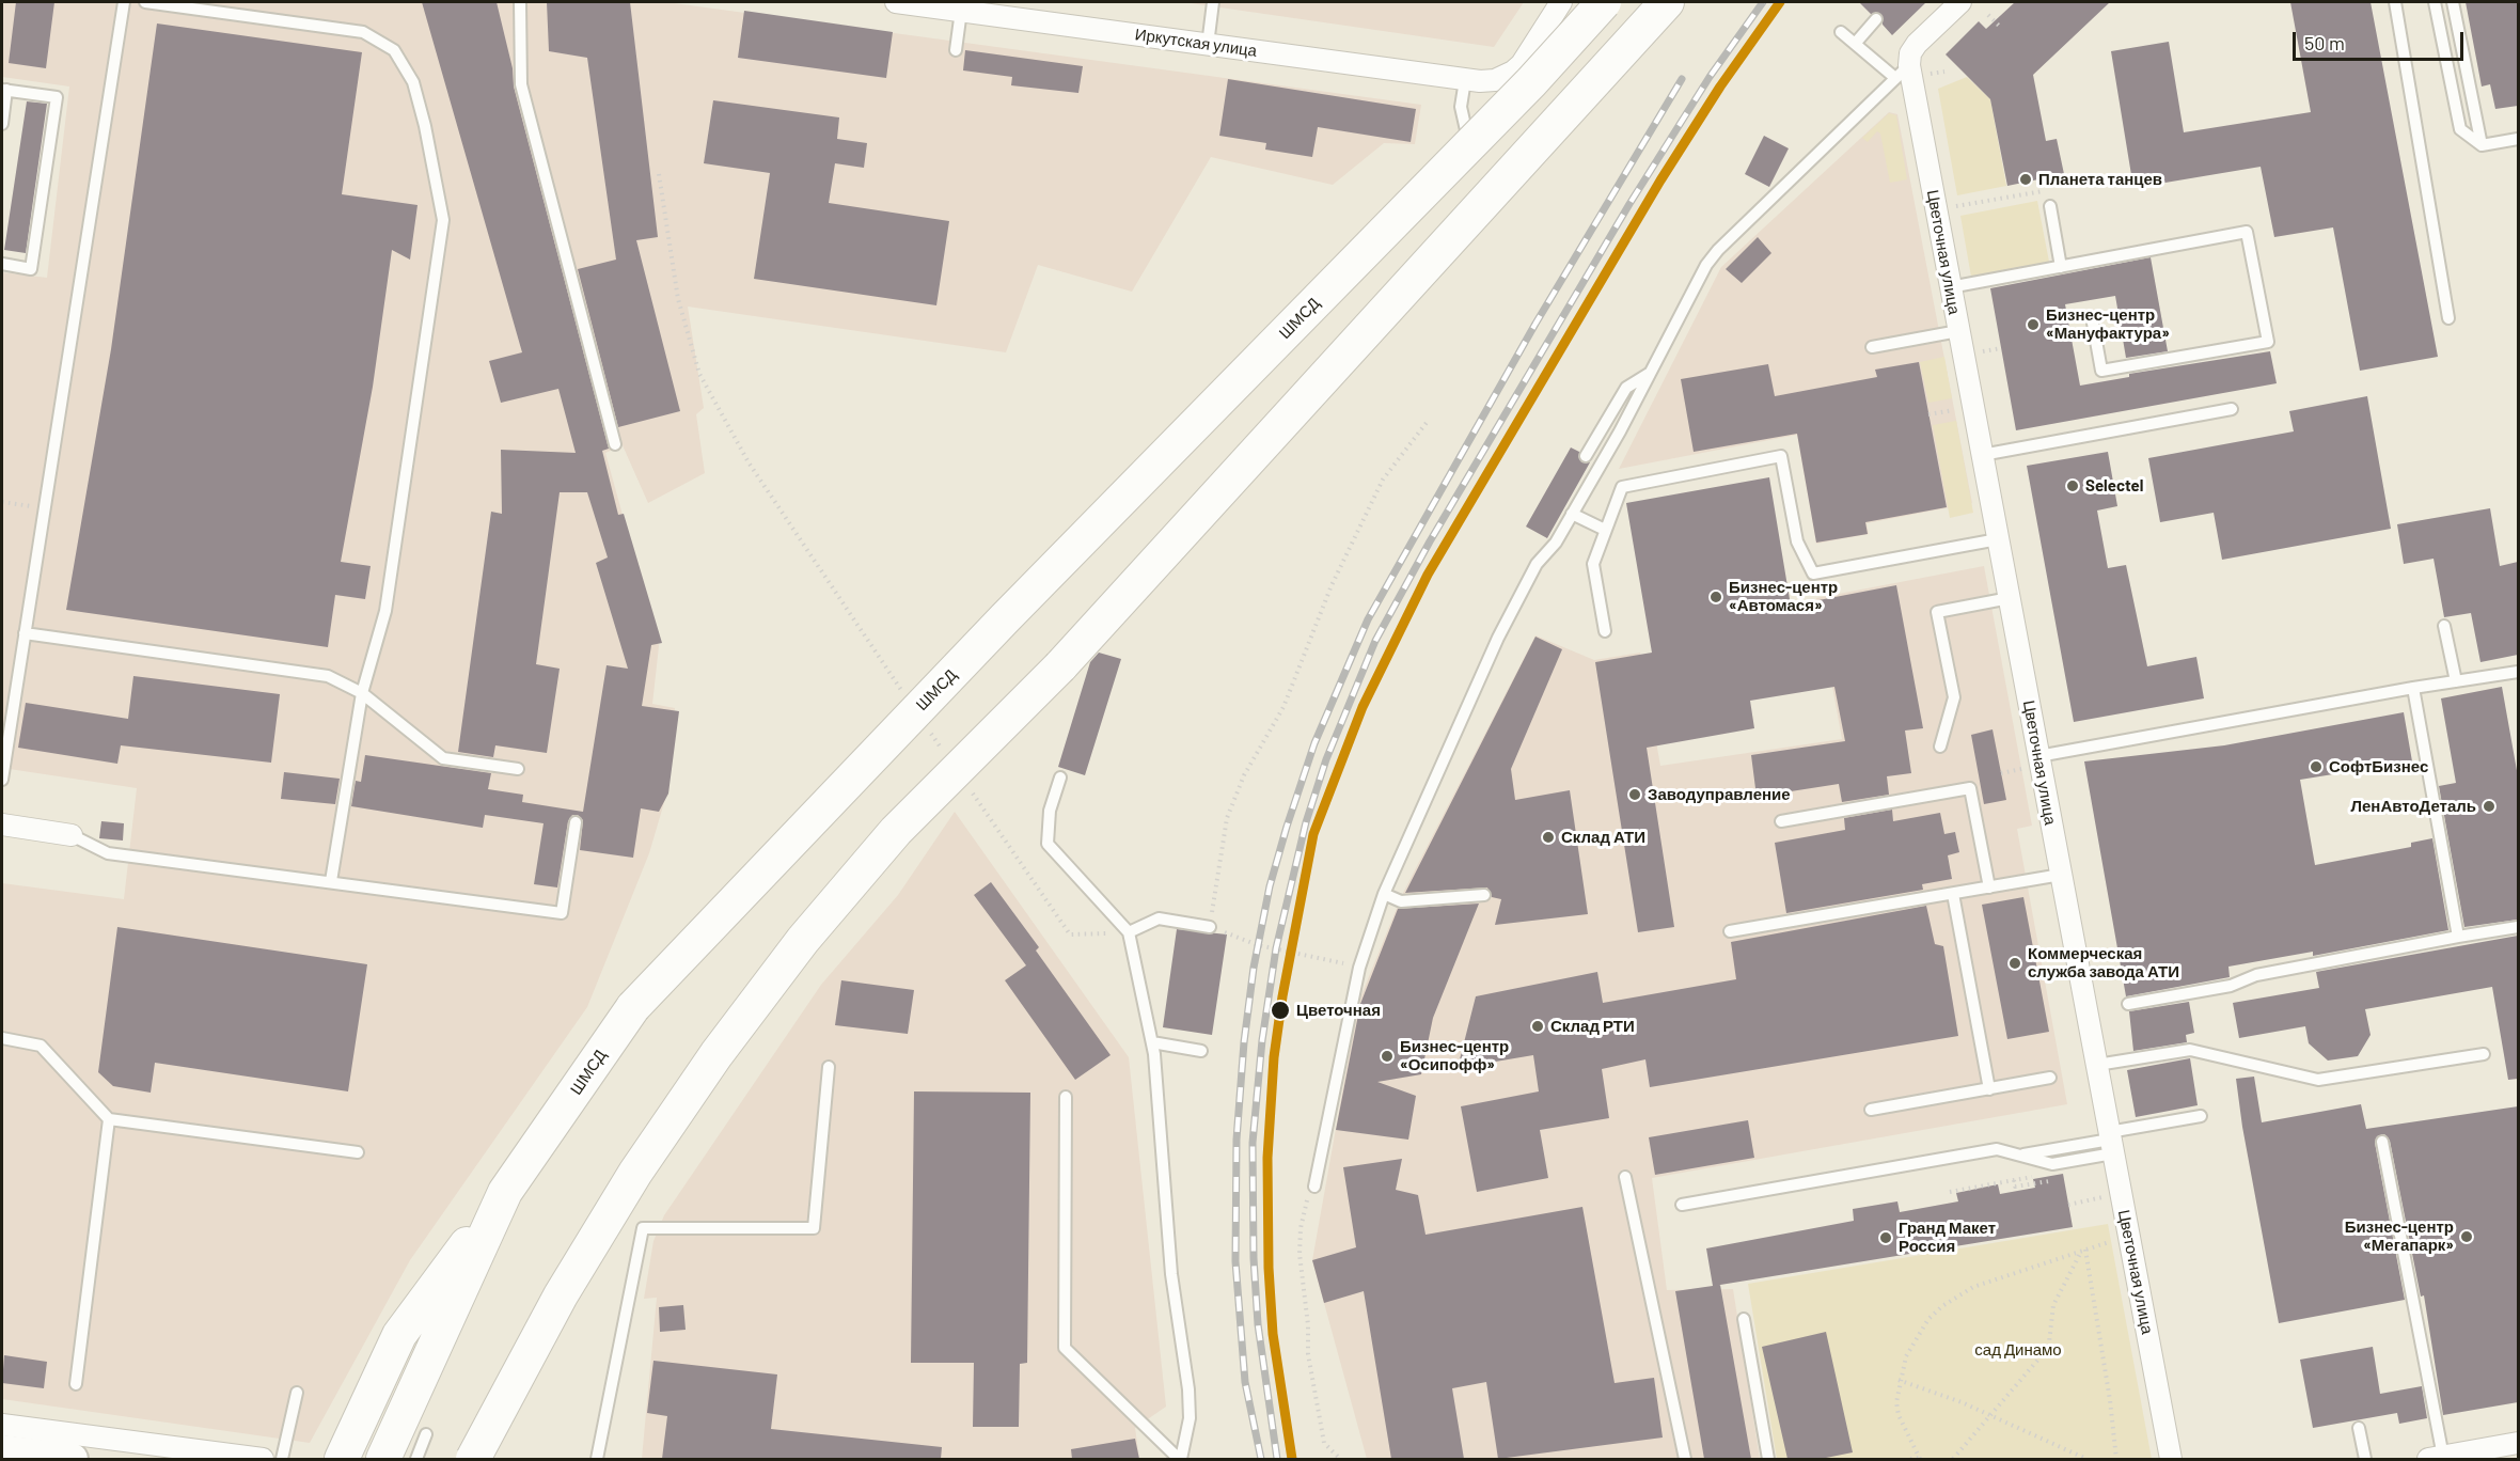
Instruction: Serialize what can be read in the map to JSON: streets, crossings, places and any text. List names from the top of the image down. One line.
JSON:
{"streets":{"main road":["ШМСД"],"street":["Иркутская улица","Цветочная улица"]},"parks":["сад Динамо"],"places":["Планета танцев","Бизнес-центр «Мануфактура»","Selectel","Бизнес-центр «Автомася»","СофтБизнес","Заводуправление","ЛенАвтоДеталь","Склад АТИ","Коммерческая служба завода АТИ","Цветочная","Склад РТИ","Бизнес-центр «Осипофф»","Бизнес-центр «Мегапарк»","Гранд Макет Россия"],"scale_bar":"50 m"}
